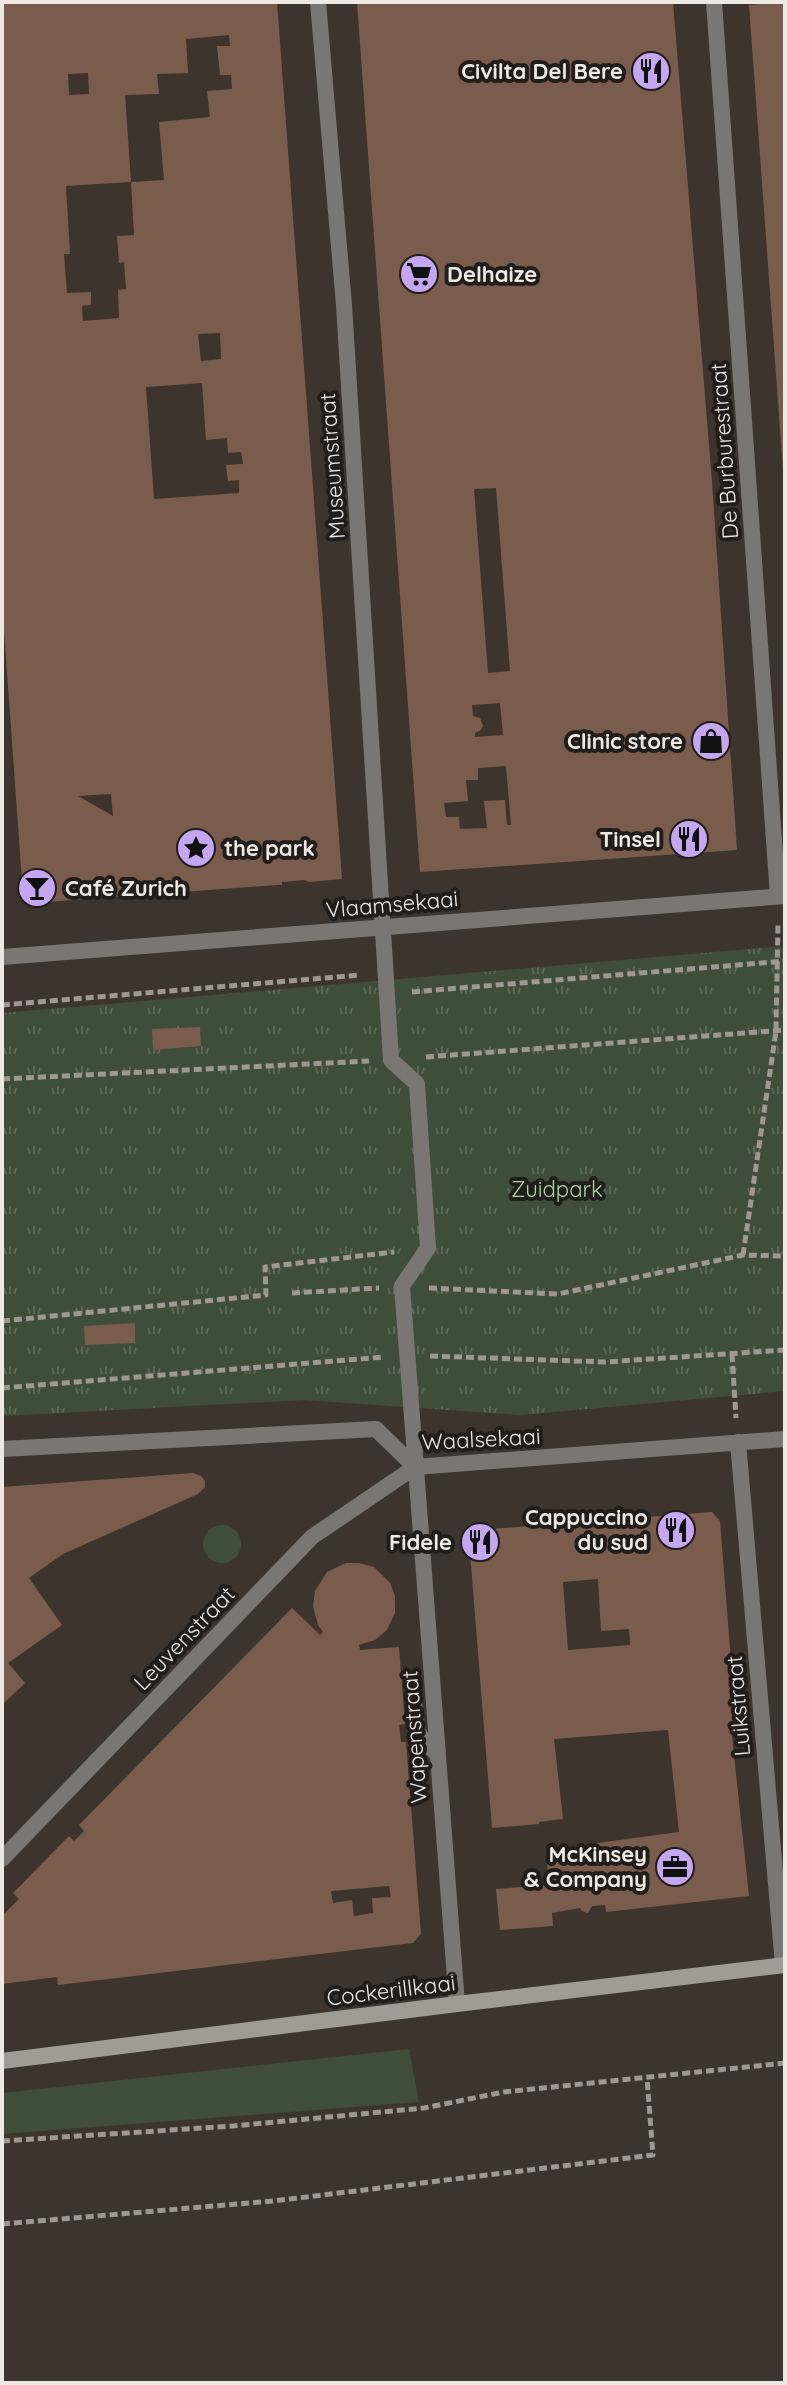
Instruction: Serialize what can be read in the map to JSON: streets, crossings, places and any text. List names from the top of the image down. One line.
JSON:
{"streets":{"street":["De Burburestraat","Museumstraat","Vlaamsekaai","Waalsekaai","Leuvenstraat","Luikstraat","Wapenstraat","Cockerillkaai"]},"crossings":[["De Burburestraat","Vlaamsekaai"],["Museumstraat","Vlaamsekaai"],["Waalsekaai","Leuvenstraat"],["Waalsekaai","Luikstraat"],["Waalsekaai","Wapenstraat"],["Leuvenstraat","Wapenstraat"],["Luikstraat","Cockerillkaai"],["Wapenstraat","Cockerillkaai"]],"parks":["Zuidpark"],"places":{"restaurant":["Civilta Del Bere","Tinsel","Cappuccino du sud","Fidele"],"supermarket":["Delhaize"],"shop":["Clinic store"],"place":["the park"],"bar":["Café Zurich"],"office":["McKinsey & Company"]}}
